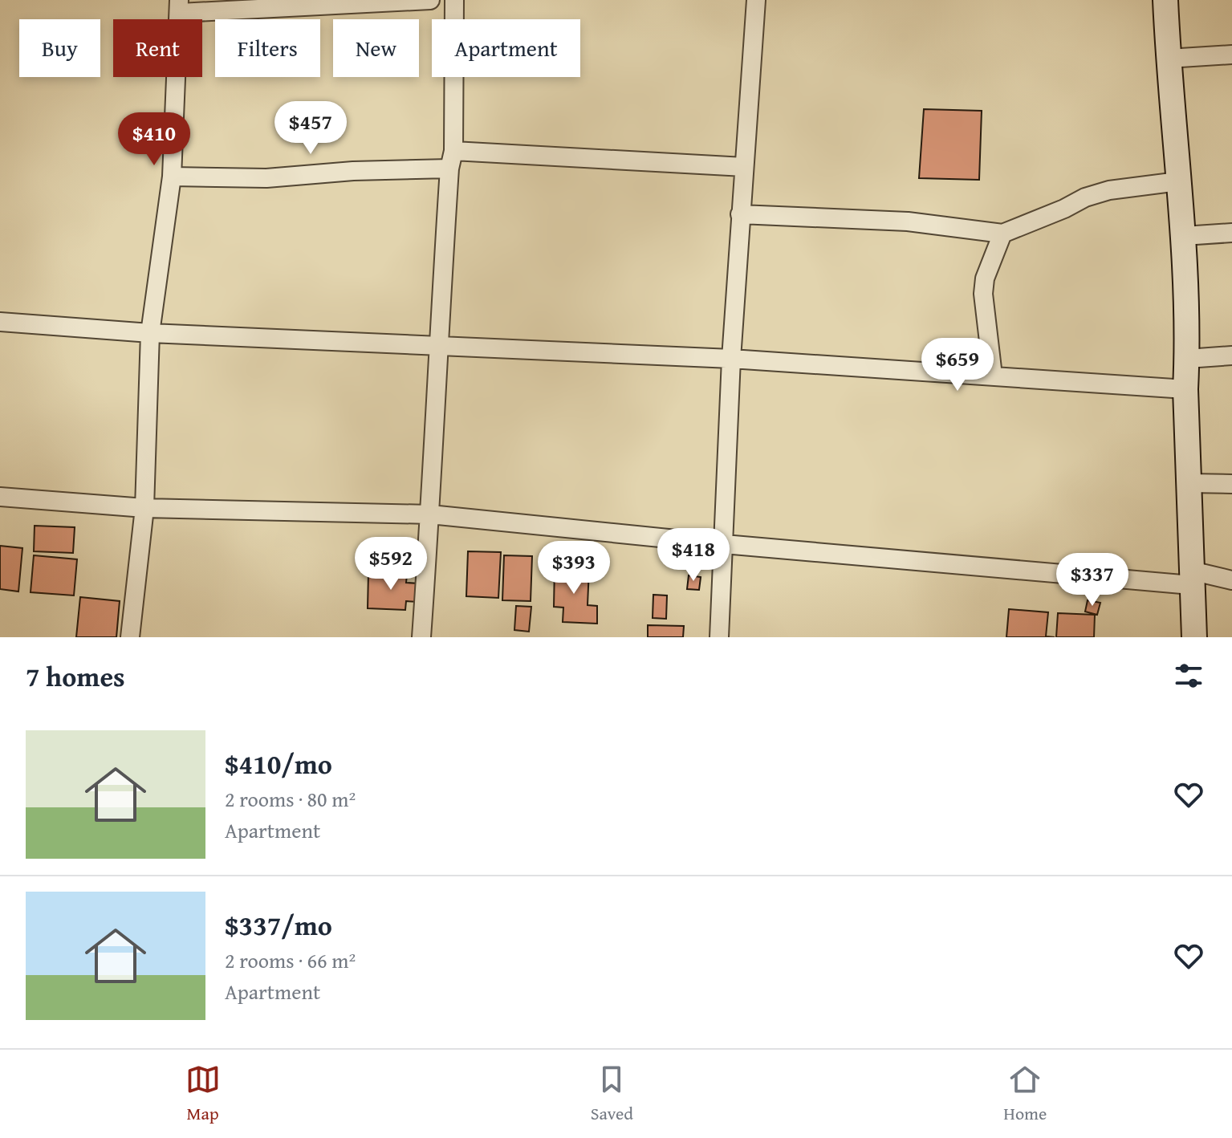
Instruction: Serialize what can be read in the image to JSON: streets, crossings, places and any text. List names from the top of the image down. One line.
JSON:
{"page":{"chip":["Buy","Rent","Filters","New","Apartment"],"price":["$457","$410","$659","$418","$592","$393","$337"],"heading":"7 homes","list":[{"name":"$410/mo","note":"2 rooms · 80 m² · Apartment"},{"name":"$337/mo","note":"2 rooms · 66 m² · Apartment"}],"tabs":["Map","Saved","Home"]}}
